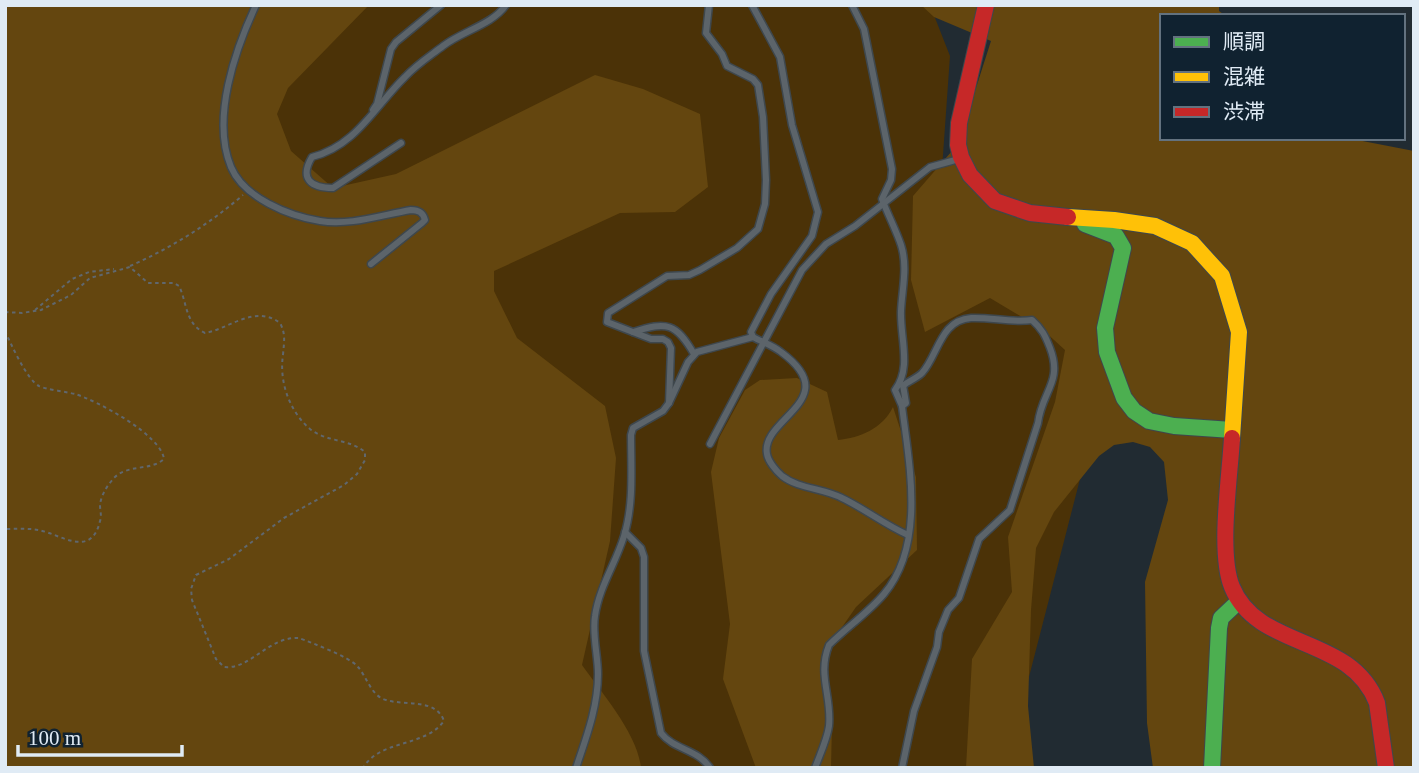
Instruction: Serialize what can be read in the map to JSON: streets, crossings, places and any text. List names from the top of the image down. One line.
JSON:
{"legend":["順調","混雑","渋滞"],"scale_bar":"100 m"}
